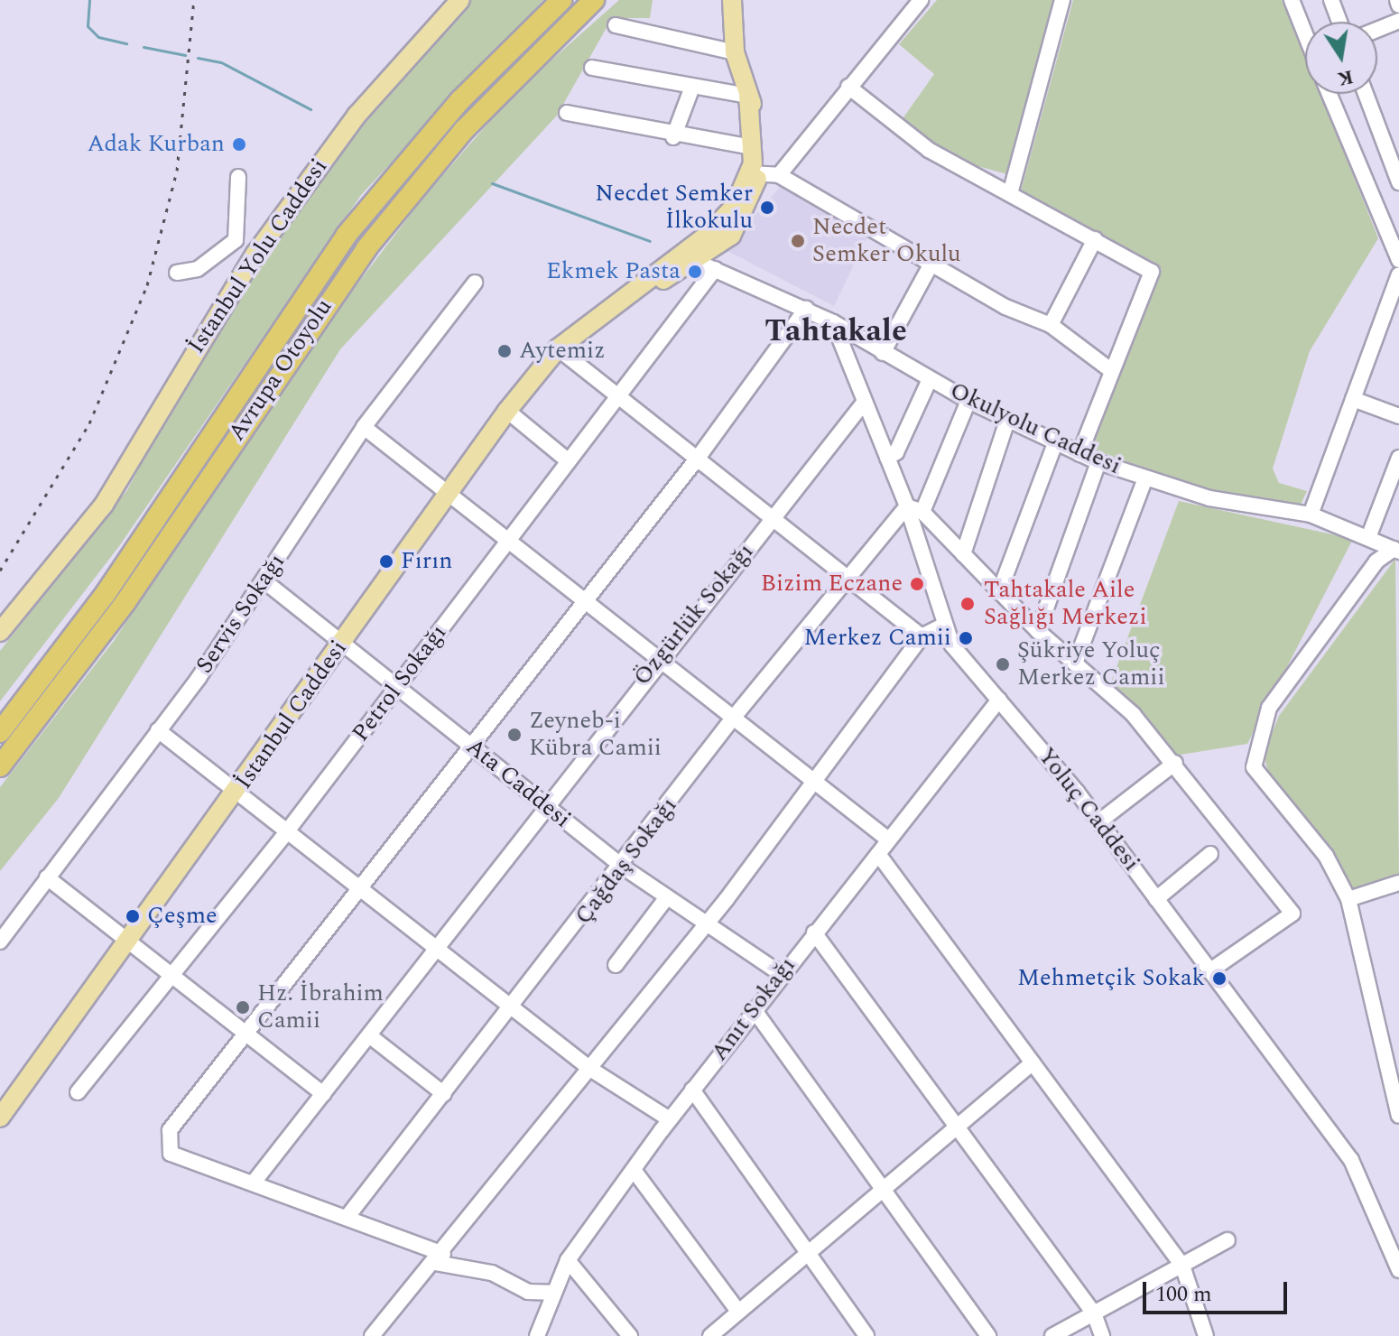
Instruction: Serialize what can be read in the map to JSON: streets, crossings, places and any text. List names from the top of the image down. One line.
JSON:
{"streets":{"highway":["Avrupa Otoyolu"],"main road":["İstanbul Yolu Caddesi","İstanbul Caddesi"],"street":["Okulyolu Caddesi","Servis Sokağı","Özgürlük Sokağı","Petrol Sokağı","Ata Caddesi","Yoluç Caddesi","Çağdaş Sokağı","Anıt Sokağı"]},"crossings":[["Okulyolu Caddesi","Petrol Sokağı"],["Okulyolu Caddesi","İstanbul Caddesi"],["Okulyolu Caddesi","Yoluç Caddesi"],["Servis Sokağı","Ata Caddesi"],["Özgürlük Sokağı","Ata Caddesi"],["Özgürlük Sokağı","Yoluç Caddesi"],["Petrol Sokağı","İstanbul Caddesi"],["Petrol Sokağı","Ata Caddesi"],["İstanbul Caddesi","Ata Caddesi"],["Ata Caddesi","Çağdaş Sokağı"],["Ata Caddesi","Anıt Sokağı"],["Yoluç Caddesi","Çağdaş Sokağı"],["Yoluç Caddesi","Anıt Sokağı"]],"districts":["Tahtakale"],"places":["Adak Kurban","Necdet Semker İlkokulu","Necdet Semker Okulu","Ekmek Pasta","Aytemiz","Fırın","Bizim Eczane","Tahtakale Aile Sağlığı Merkezi","Merkez Camii","Şükriye Yoluç Merkez Camii","Zeyneb-i Kübra Camii","Çeşme","Mehmetçik Sokak","Hz. İbrahim Camii"],"scale_bar":"100 m","north":"bottom"}
